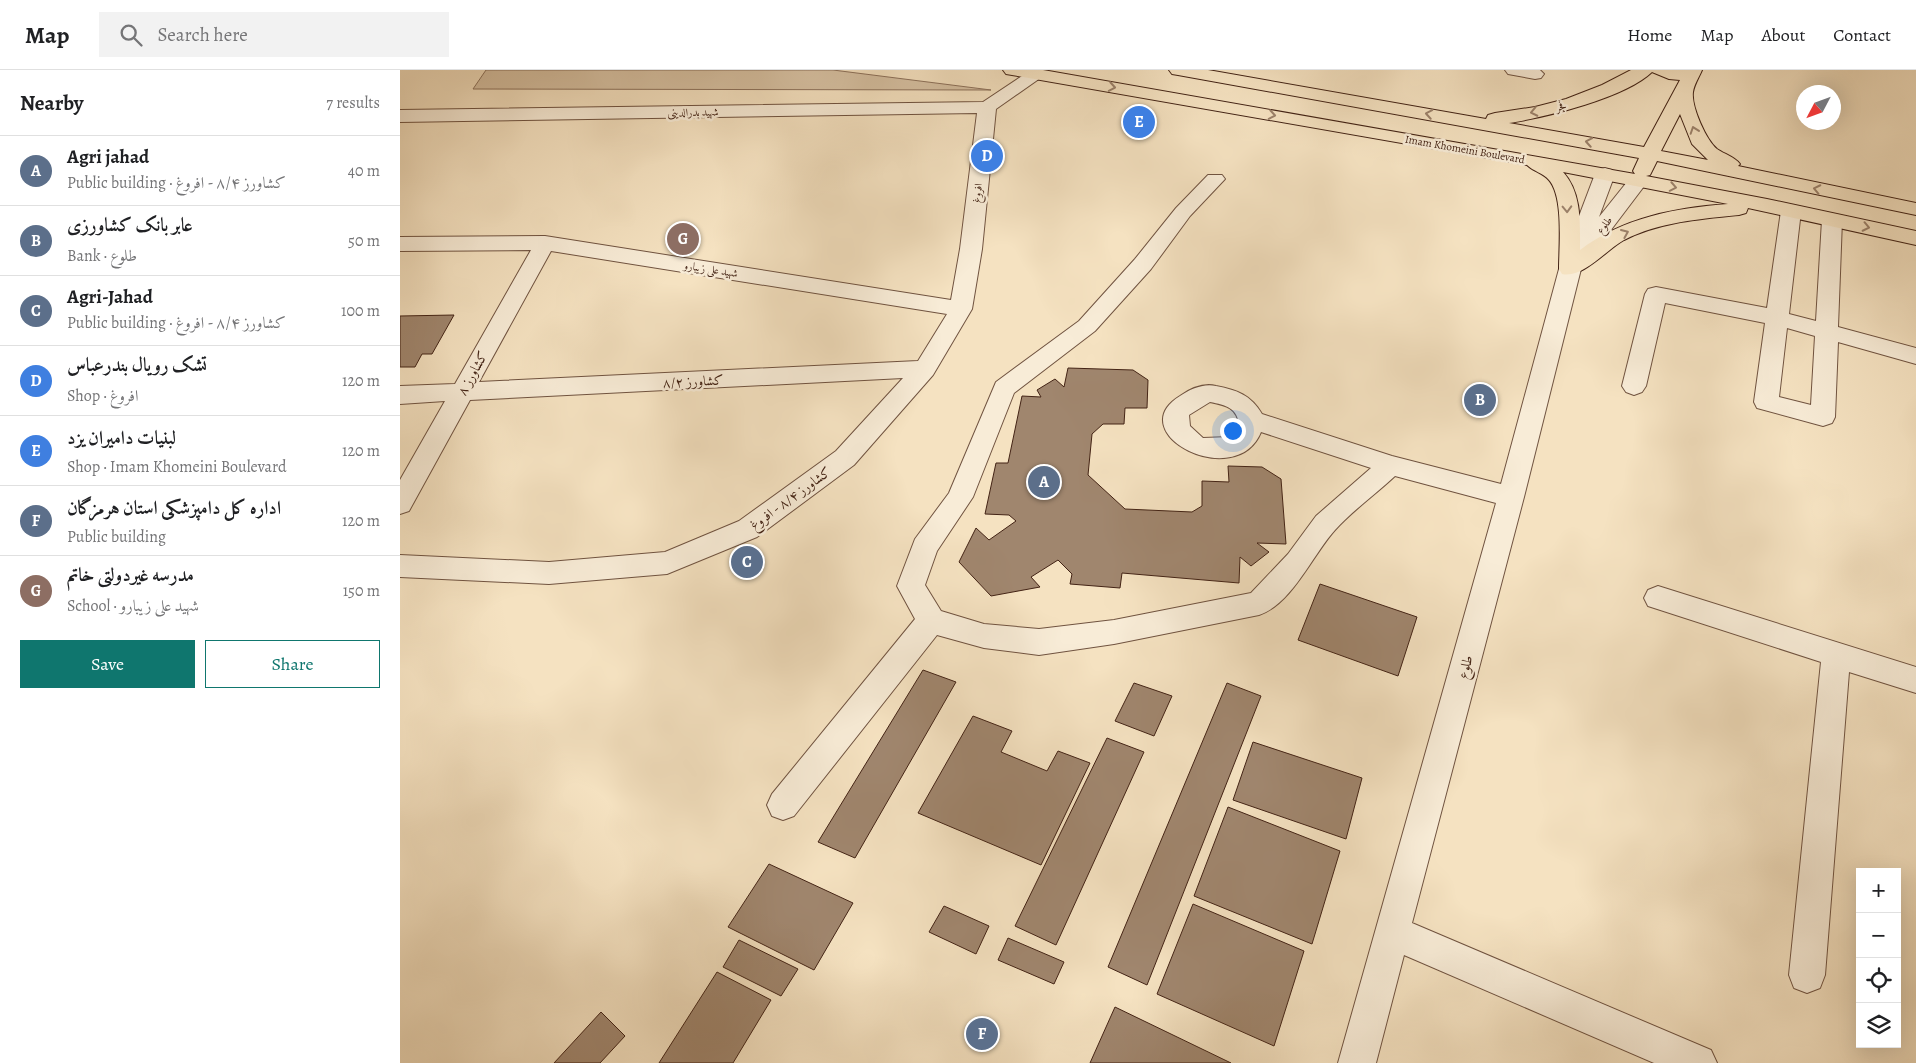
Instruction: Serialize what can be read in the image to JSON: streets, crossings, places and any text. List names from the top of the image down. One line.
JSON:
{"streets":{"main road":["فجر","Imam Khomeini Boulevard"],"street":["شهید بدرالدینی","افروغ","طلوع","شهید علی زیبارو","کشاورز ۸","کشاورز ۸/۲","کشاورز ۸/۴ - افروغ"]},"crossings":[["شهید بدرالدینی","افروغ"],["Imam Khomeini Boulevard","طلوع"],["افروغ","شهید علی زیبارو"],["افروغ","کشاورز ۸/۴ - افروغ"],["شهید علی زیبارو","کشاورز ۸"],["شهید علی زیبارو","کشاورز ۸/۴ - افروغ"],["کشاورز ۸","کشاورز ۸/۲"],["کشاورز ۸/۲","کشاورز ۸/۴ - افروغ"]],"north":"bottom left","page":{"header":"Map","search":"Search here","nav":["Home","Map","About","Contact"],"heading":["Nearby","7 results"],"pins":["E","D","G","B","A","C","F"],"list":[{"mark":"A","name":"Agri jahad","note":"Public building · کشاورز ۸/۴ - افروغ","value":"40 m"},{"mark":"B","name":"عابر بانک کشاورزی","note":"Bank · طلوع","value":"50 m"},{"mark":"C","name":"Agri-Jahad","note":"Public building · کشاورز ۸/۴ - افروغ","value":"100 m"},{"mark":"D","name":"تشک رویال بندرعباس","note":"Shop · افروغ","value":"120 m"},{"mark":"E","name":"لبنیات دامیران یزد","note":"Shop · Imam Khomeini Boulevard","value":"120 m"},{"mark":"F","name":"اداره کل دامپزشکی استان هرمزگان","note":"Public building","value":"120 m"},{"mark":"G","name":"مدرسه غیردولتی خاتم","note":"School · شهید علی زیبارو","value":"150 m"}],"buttons":["Save","Share"],"map_buttons":["+","−"]}}
